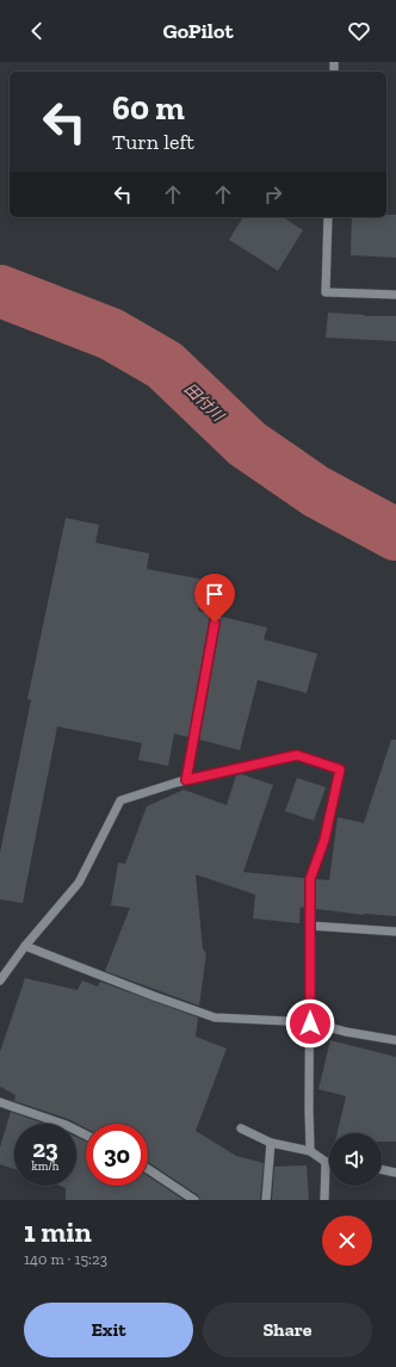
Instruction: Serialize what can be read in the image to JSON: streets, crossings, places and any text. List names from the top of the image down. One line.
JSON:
{"water":["田付川"],"page":{"header":"GoPilot","turn":["60 m","Turn left"],"speed":"23 km/h","limit":"30","heading":["1 min","140 m · 15:23"],"buttons":["Exit","Share"]}}
